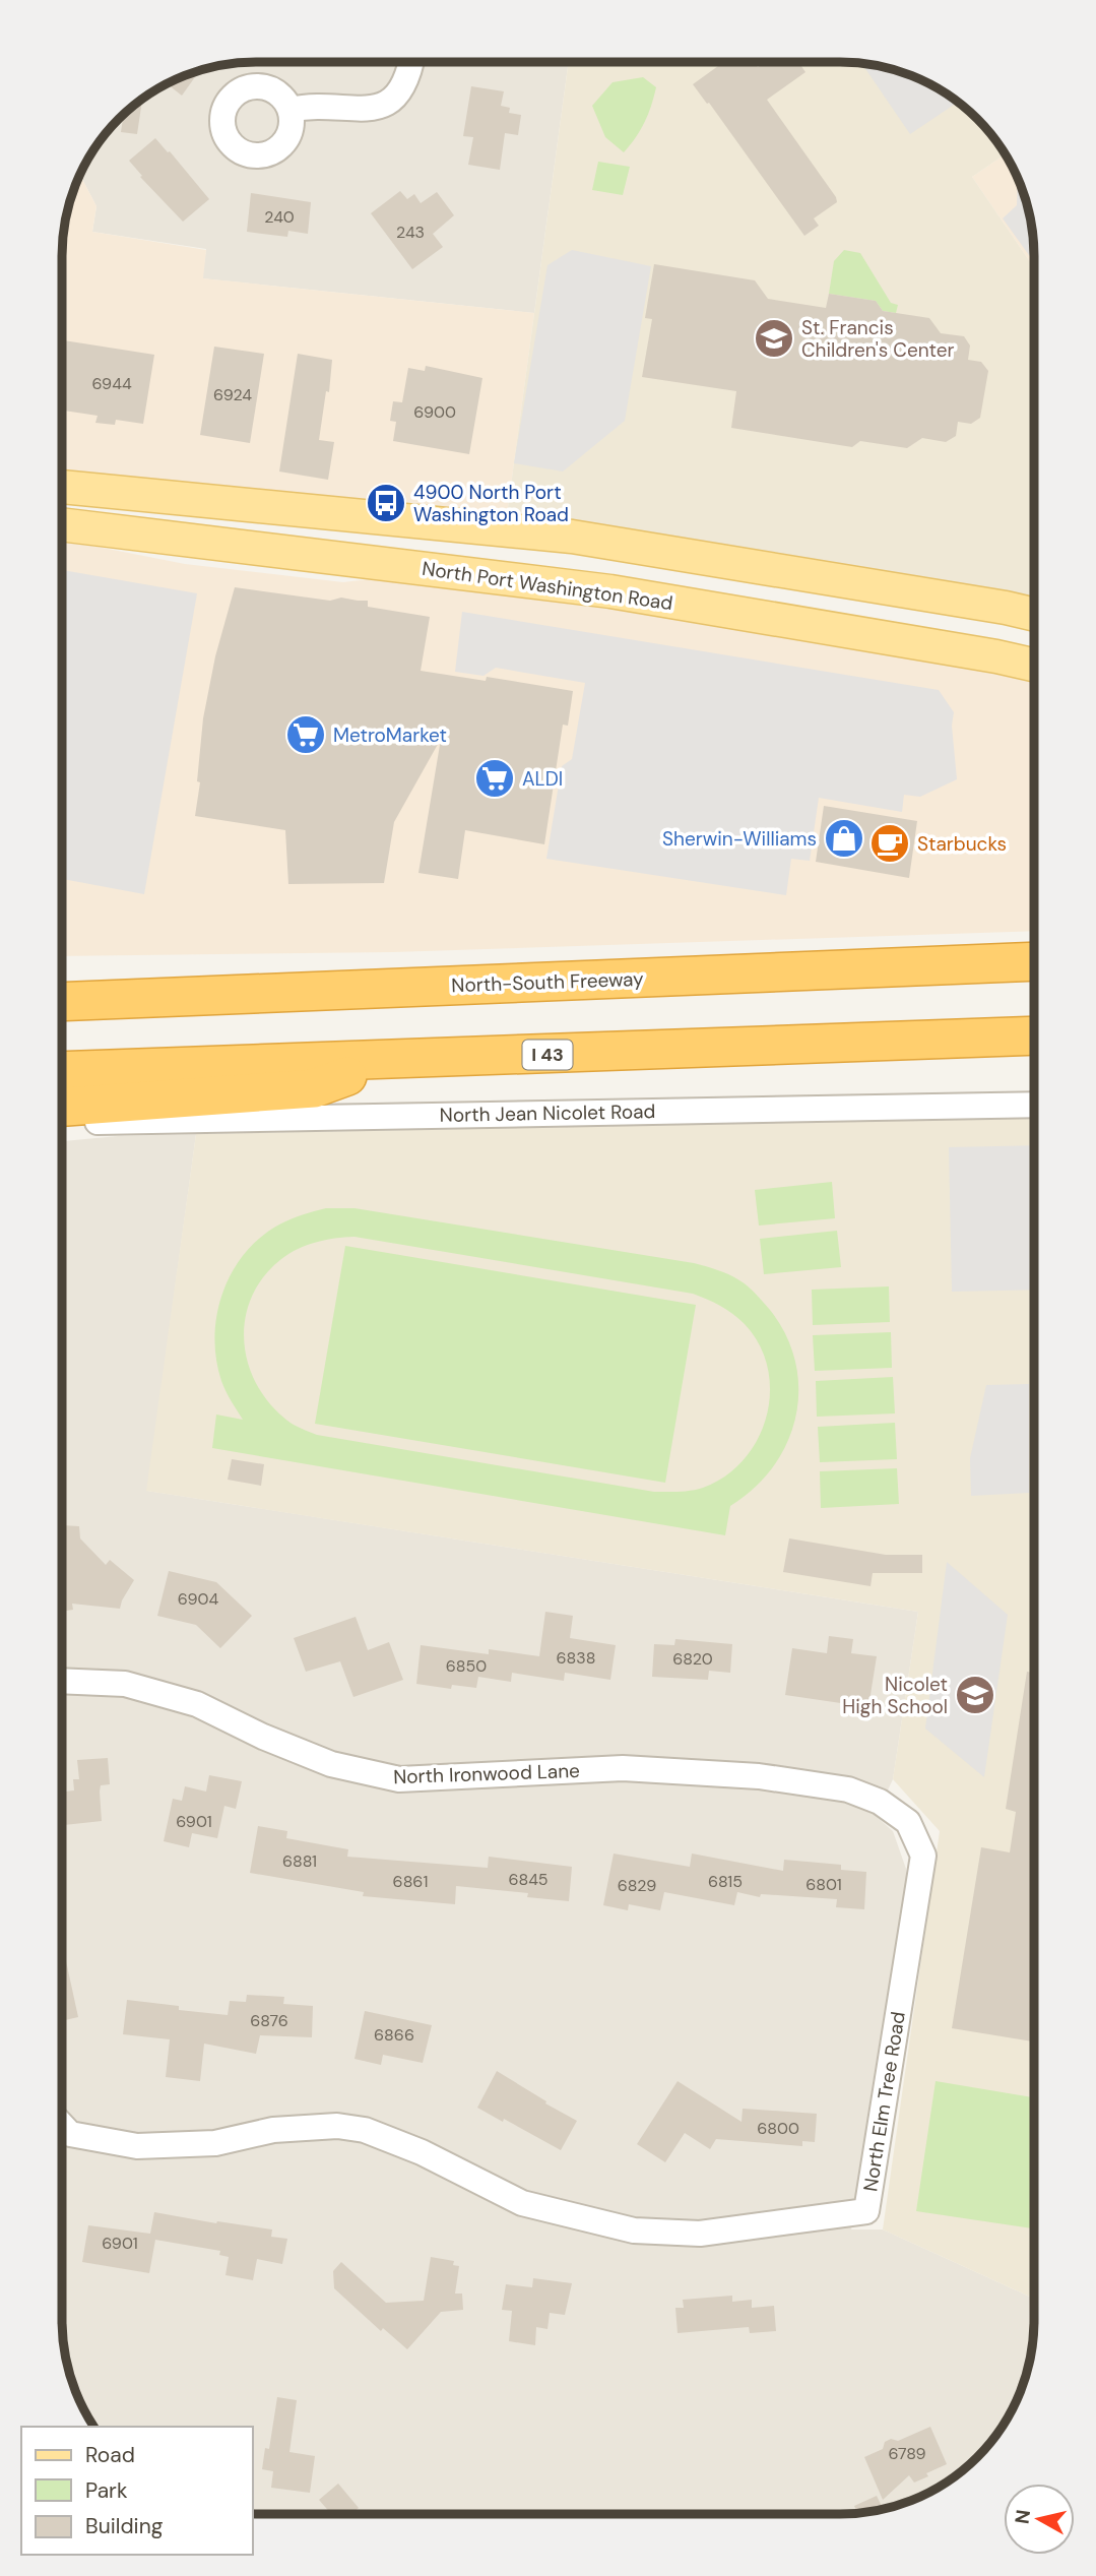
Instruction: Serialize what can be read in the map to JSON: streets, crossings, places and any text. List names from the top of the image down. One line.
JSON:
{"streets":{"highway":["North-South Freeway","I 43"],"main road":["North Port Washington Road"],"street":["North Jean Nicolet Road","North Ironwood Lane","North Elm Tree Road"]},"crossings":[["North Ironwood Lane","North Elm Tree Road"]],"places":{"school or university":["St. Francis Children's Center","Nicolet High School"],"bus stop":["4900 North Port Washington Road"],"supermarket":["MetroMarket","ALDI"],"shop":["Sherwin-Williams"],"cafe":["Starbucks"]},"house_numbers":["240","243","6944","6924","6900","6904","6838","6820","6850","6901","6881","6845","6861","6815","6801","6829","6876","6866","6800","6901","6789"],"legend":["Road","Park","Building"],"north":"left"}
